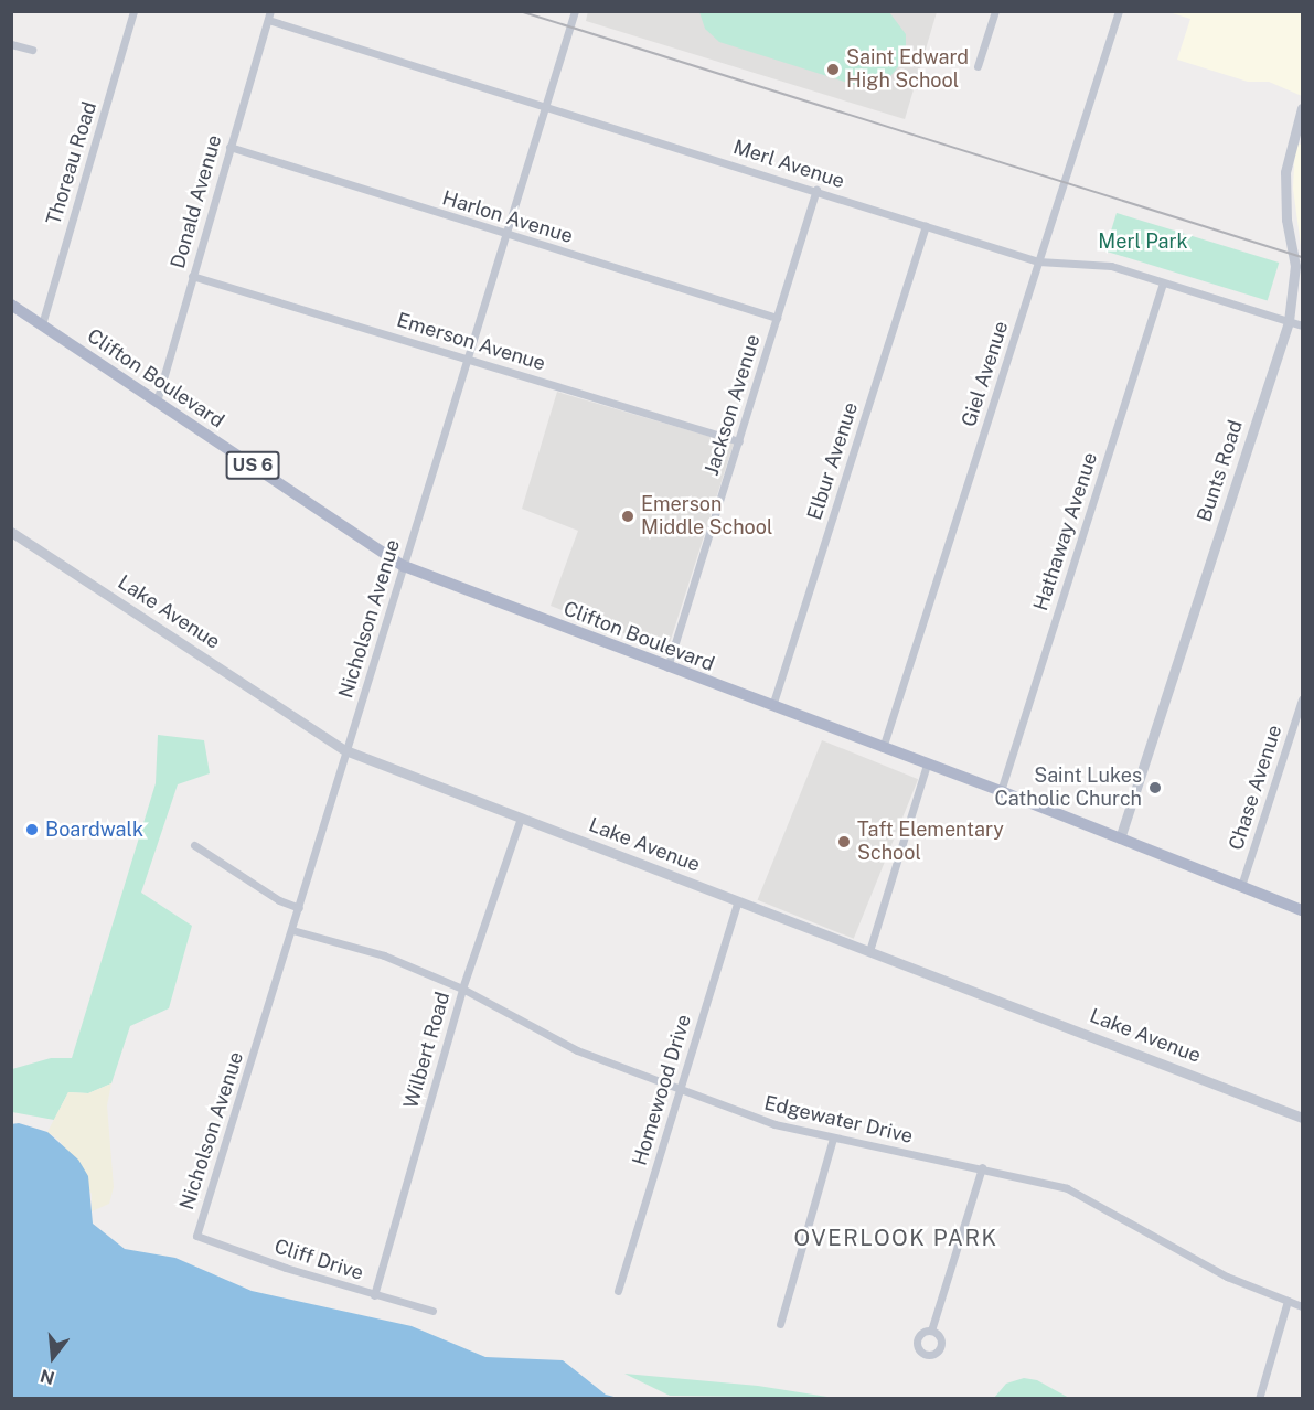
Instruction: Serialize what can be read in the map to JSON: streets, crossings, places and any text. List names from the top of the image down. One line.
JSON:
{"streets":{"main road":["Clifton Boulevard","US 6"],"street":["Thoreau Road","Merl Avenue","Donald Avenue","Harlon Avenue","Emerson Avenue","Giel Avenue","Jackson Avenue","Elbur Avenue","Bunts Road","Hathaway Avenue","Lake Avenue","Nicholson Avenue","Chase Avenue","Wilbert Road","Homewood Drive","Edgewater Drive","Cliff Drive"]},"crossings":[["Thoreau Road","Clifton Boulevard"],["Merl Avenue","Donald Avenue"],["Merl Avenue","Giel Avenue"],["Merl Avenue","Jackson Avenue"],["Merl Avenue","Elbur Avenue"],["Merl Avenue","Bunts Road"],["Merl Avenue","Hathaway Avenue"],["Merl Avenue","Nicholson Avenue"],["Donald Avenue","Harlon Avenue"],["Donald Avenue","Emerson Avenue"],["Donald Avenue","Clifton Boulevard"],["Harlon Avenue","Jackson Avenue"],["Harlon Avenue","Nicholson Avenue"],["Emerson Avenue","Jackson Avenue"],["Emerson Avenue","Nicholson Avenue"],["Giel Avenue","Clifton Boulevard"],["Clifton Boulevard","Jackson Avenue"],["Clifton Boulevard","Elbur Avenue"],["Clifton Boulevard","Bunts Road"],["Clifton Boulevard","Hathaway Avenue"],["Clifton Boulevard","Nicholson Avenue"],["Clifton Boulevard","Chase Avenue"],["Lake Avenue","Nicholson Avenue"],["Lake Avenue","Wilbert Road"],["Lake Avenue","Homewood Drive"],["Nicholson Avenue","Edgewater Drive"],["Nicholson Avenue","Cliff Drive"],["Wilbert Road","Edgewater Drive"],["Wilbert Road","Cliff Drive"],["Homewood Drive","Edgewater Drive"]],"districts":["OVERLOOK PARK"],"parks":["Merl Park"],"places":["Saint Edward High School","Emerson Middle School","Saint Lukes Catholic Church","Boardwalk","Taft Elementary School"],"north":"bottom"}
